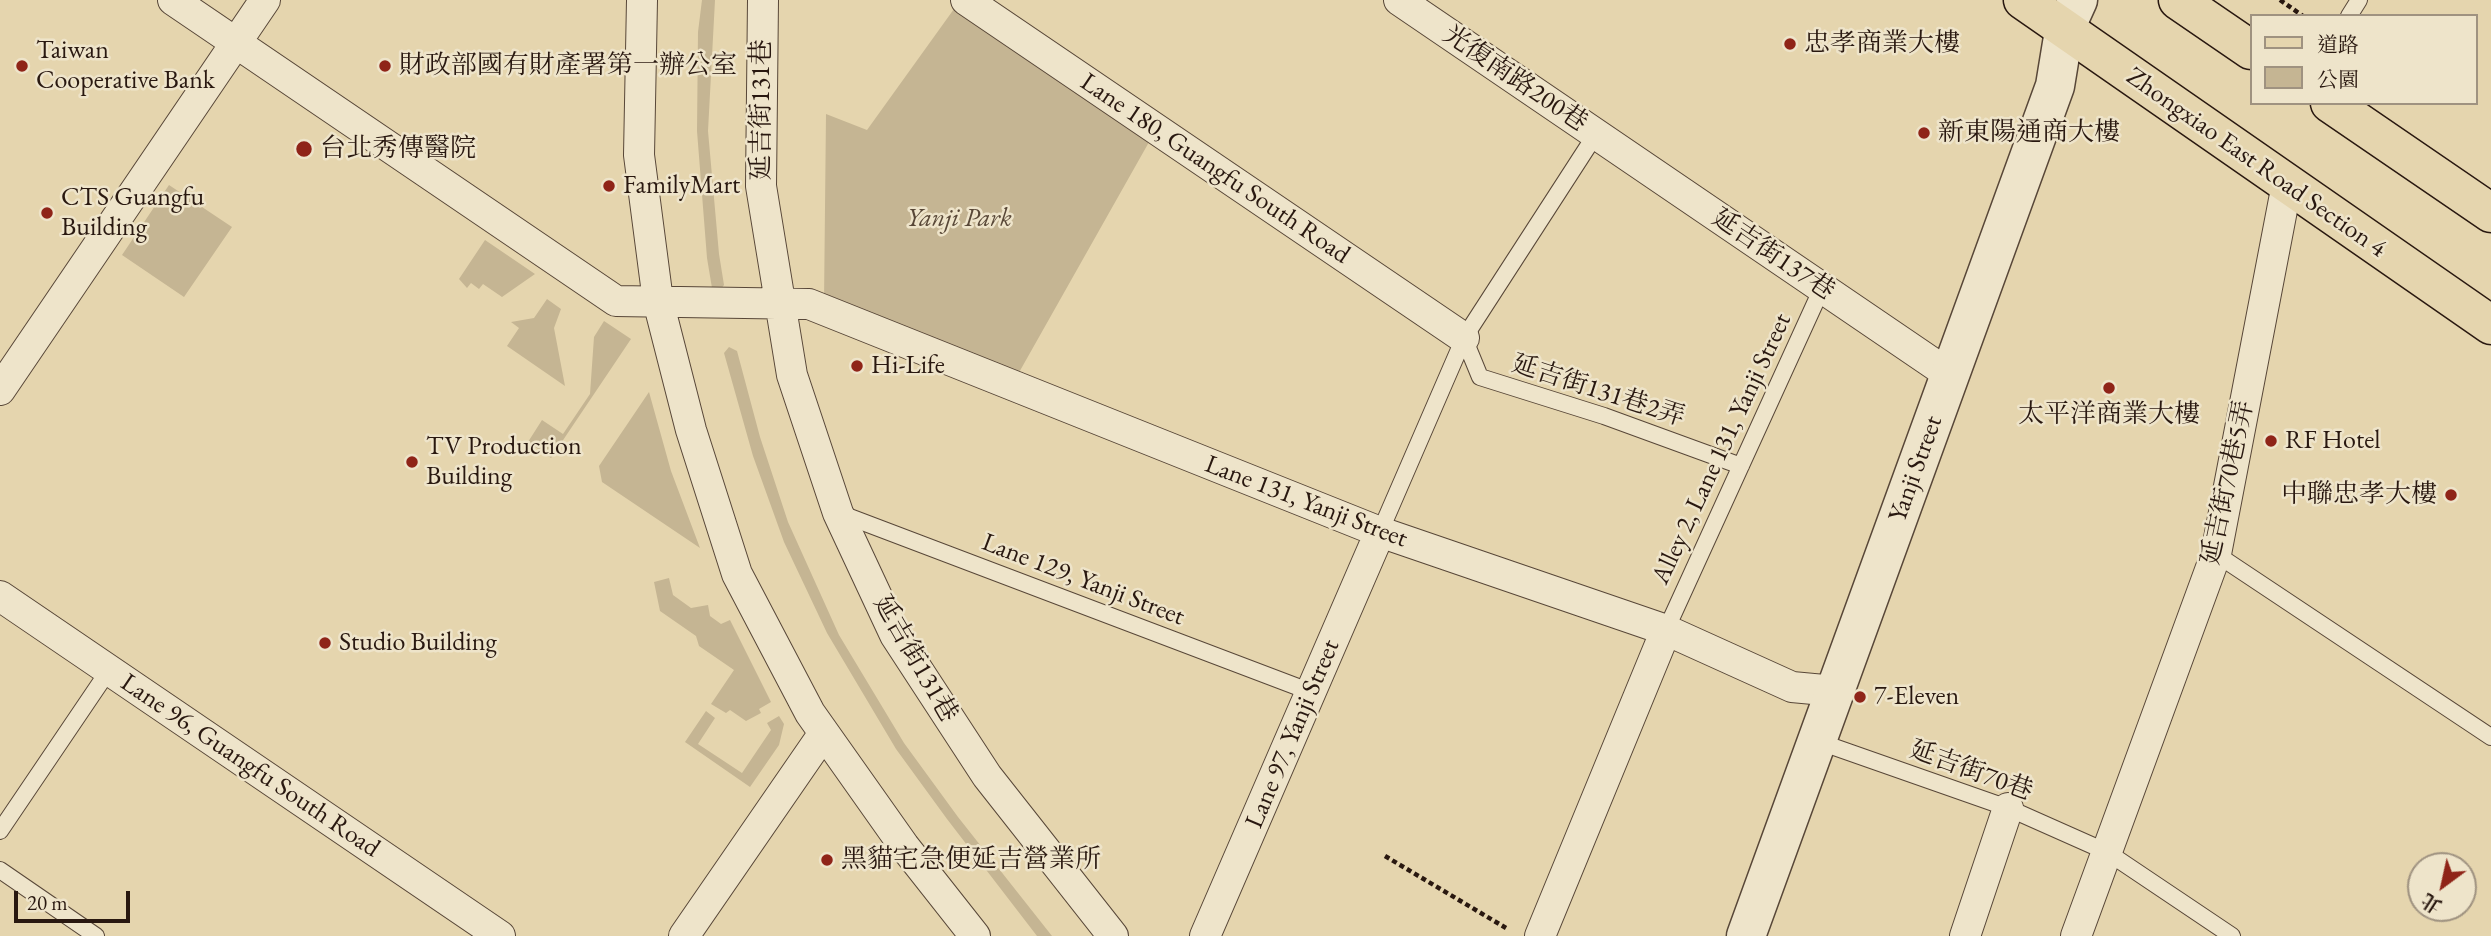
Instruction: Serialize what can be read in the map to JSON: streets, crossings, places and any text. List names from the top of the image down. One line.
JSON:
{"streets":{"main road":["Zhongxiao East Road Section 4"],"street":["光復南路200巷","延吉街131巷","Lane 180, Guangfu South Road","延吉街137巷","Yanji Street","延吉街70巷5弄","Lane 131, Yanji Street","Lane 97, Yanji Street","Lane 96, Guangfu South Road"],"lane":["延吉街131巷2弄","Alley 2, Lane 131, Yanji Street","Lane 129, Yanji Street","延吉街70巷"]},"crossings":[["光復南路200巷","延吉街137巷"],["延吉街131巷","Lane 131, Yanji Street"],["延吉街131巷","Lane 129, Yanji Street"],["Zhongxiao East Road Section 4","Yanji Street"],["Zhongxiao East Road Section 4","延吉街70巷5弄"],["Lane 180, Guangfu South Road","延吉街131巷2弄"],["延吉街137巷","Alley 2, Lane 131, Yanji Street"],["延吉街137巷","Yanji Street"],["延吉街131巷2弄","Alley 2, Lane 131, Yanji Street"],["Alley 2, Lane 131, Yanji Street","Lane 131, Yanji Street"],["Yanji Street","Lane 131, Yanji Street"],["Yanji Street","延吉街70巷"],["延吉街70巷5弄","延吉街70巷"],["Lane 131, Yanji Street","Lane 97, Yanji Street"],["Lane 129, Yanji Street","Lane 97, Yanji Street"]],"parks":["Yanji Park"],"places":["忠孝商業大樓","Taiwan Cooperative Bank","財政部國有財產署第一辦公室","新東陽通商大樓","台北秀傳醫院","FamilyMart","CTS Guangfu Building","Hi-Life","太平洋商業大樓","RF Hotel","TV Production Building","中聯忠孝大樓","Studio Building","7-Eleven","黑貓宅急便延吉營業所"],"legend":["道路","公園"],"scale_bar":"20 m","north":"bottom left"}
